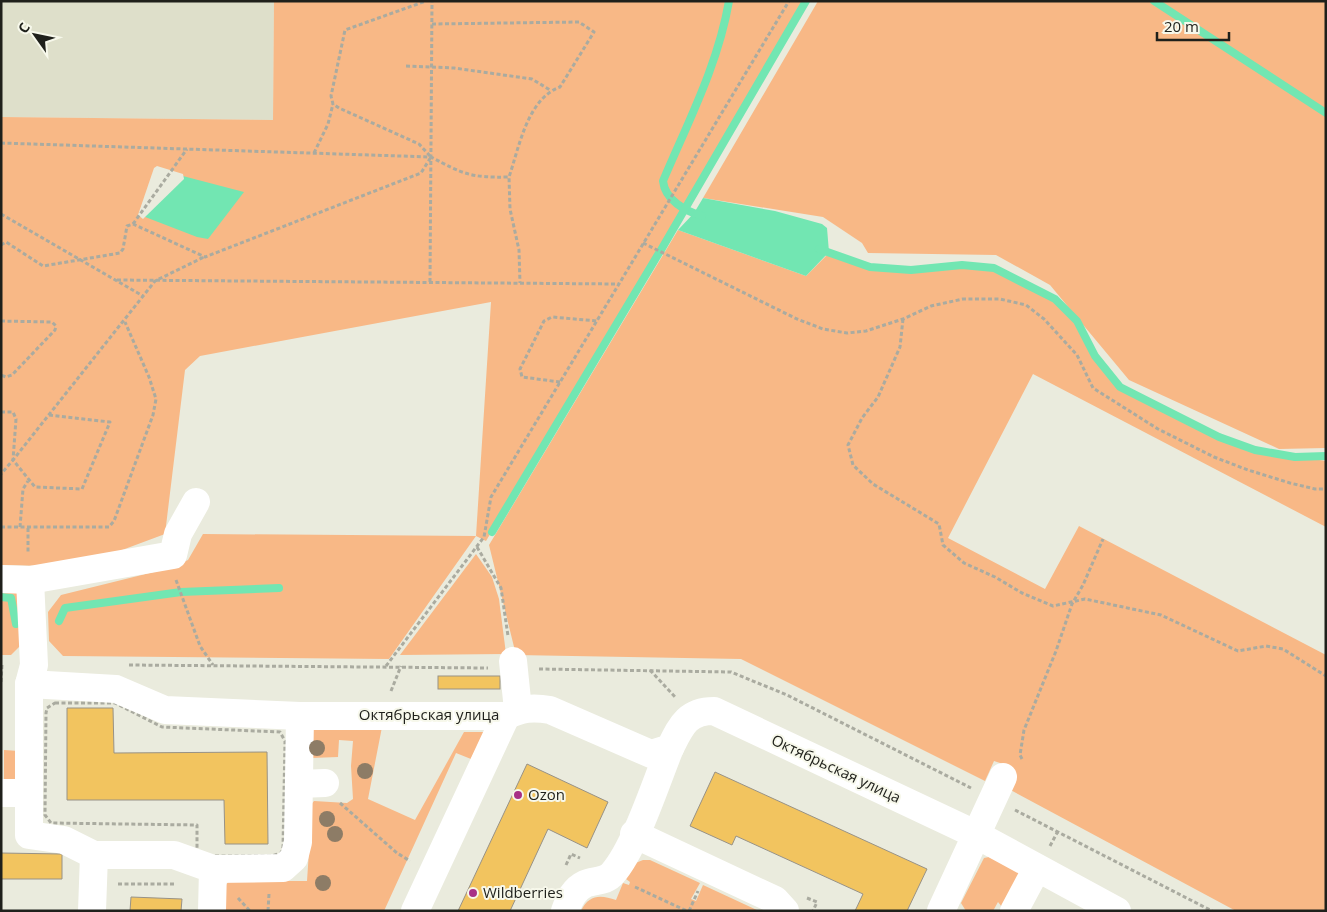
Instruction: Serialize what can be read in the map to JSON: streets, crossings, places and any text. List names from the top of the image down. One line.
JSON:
{"streets":{"street":["Октябрьская улица"]},"places":["Ozon","Wildberries"],"scale_bar":"20 m","north":"top left"}
